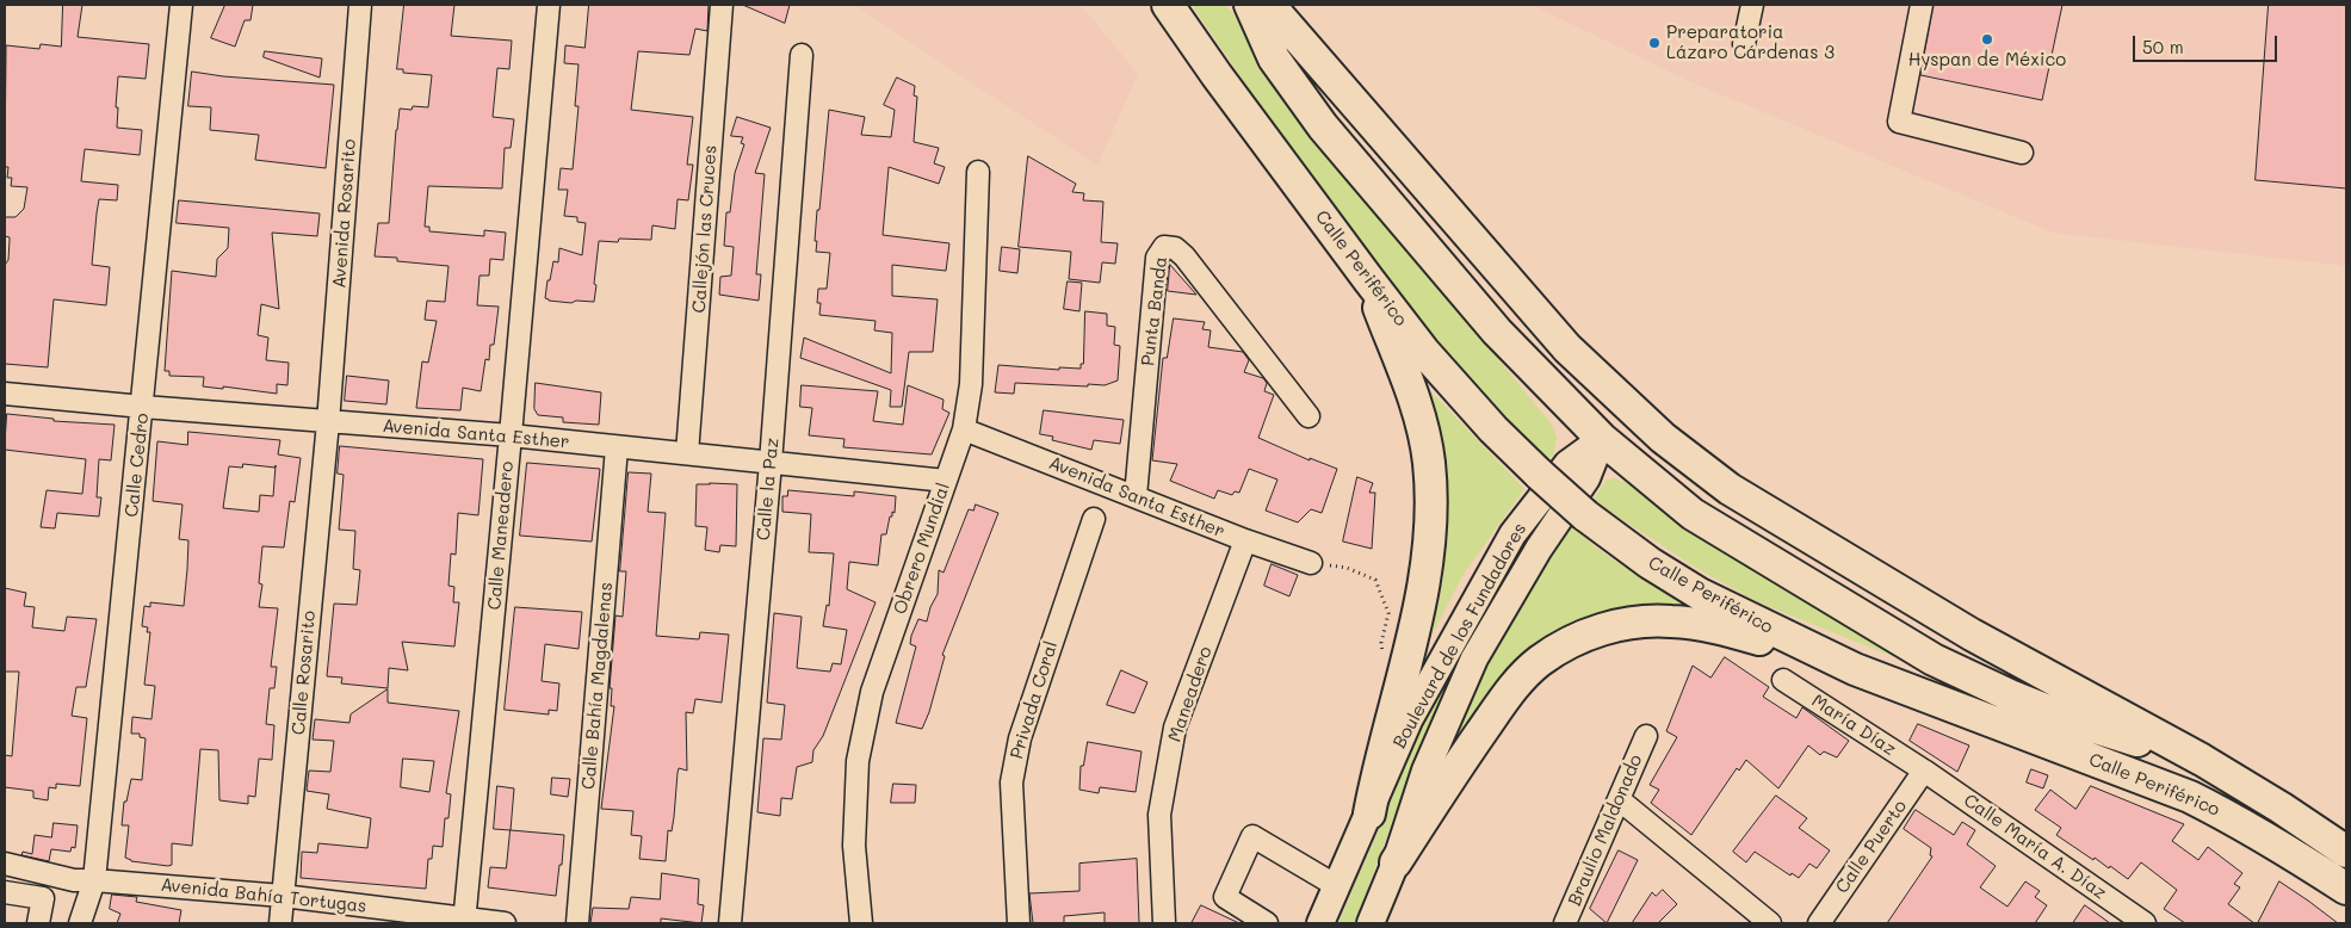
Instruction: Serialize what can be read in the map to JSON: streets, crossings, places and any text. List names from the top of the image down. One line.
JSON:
{"streets":{"highway":["Calle Periférico"],"main road":["Boulevard de los Fundadores"],"street":["Avenida Rosarito","Callejón las Cruces","Punta Banda","Avenida Santa Esther","Calle Cedro","Calle la Paz","Calle Maneadero","Obrero Mundial","Calle Rosarito","Calle Bahía Magdalenas","Maneadero","Privada Coral","María Díaz","Braulio Maldonado","Calle Puerto","Calle María A. Díaz","Avenida Bahía Tortugas"]},"crossings":[["Avenida Rosarito","Avenida Santa Esther"],["Avenida Rosarito","Calle Rosarito"],["Callejón las Cruces","Avenida Santa Esther"],["Punta Banda","Avenida Santa Esther"],["Avenida Santa Esther","Calle Cedro"],["Avenida Santa Esther","Calle la Paz"],["Avenida Santa Esther","Calle Maneadero"],["Avenida Santa Esther","Obrero Mundial"],["Avenida Santa Esther","Calle Rosarito"],["Avenida Santa Esther","Calle Bahía Magdalenas"],["Avenida Santa Esther","Maneadero"],["Calle Cedro","Avenida Bahía Tortugas"],["Calle Maneadero","Avenida Bahía Tortugas"],["Calle Rosarito","Avenida Bahía Tortugas"],["María Díaz","Calle Puerto"],["María Díaz","Calle María A. Díaz"],["Calle Puerto","Calle María A. Díaz"]],"places":["Hyspan de México","Preparatoria Lázaro Cárdenas 3"],"scale_bar":"50 m"}
